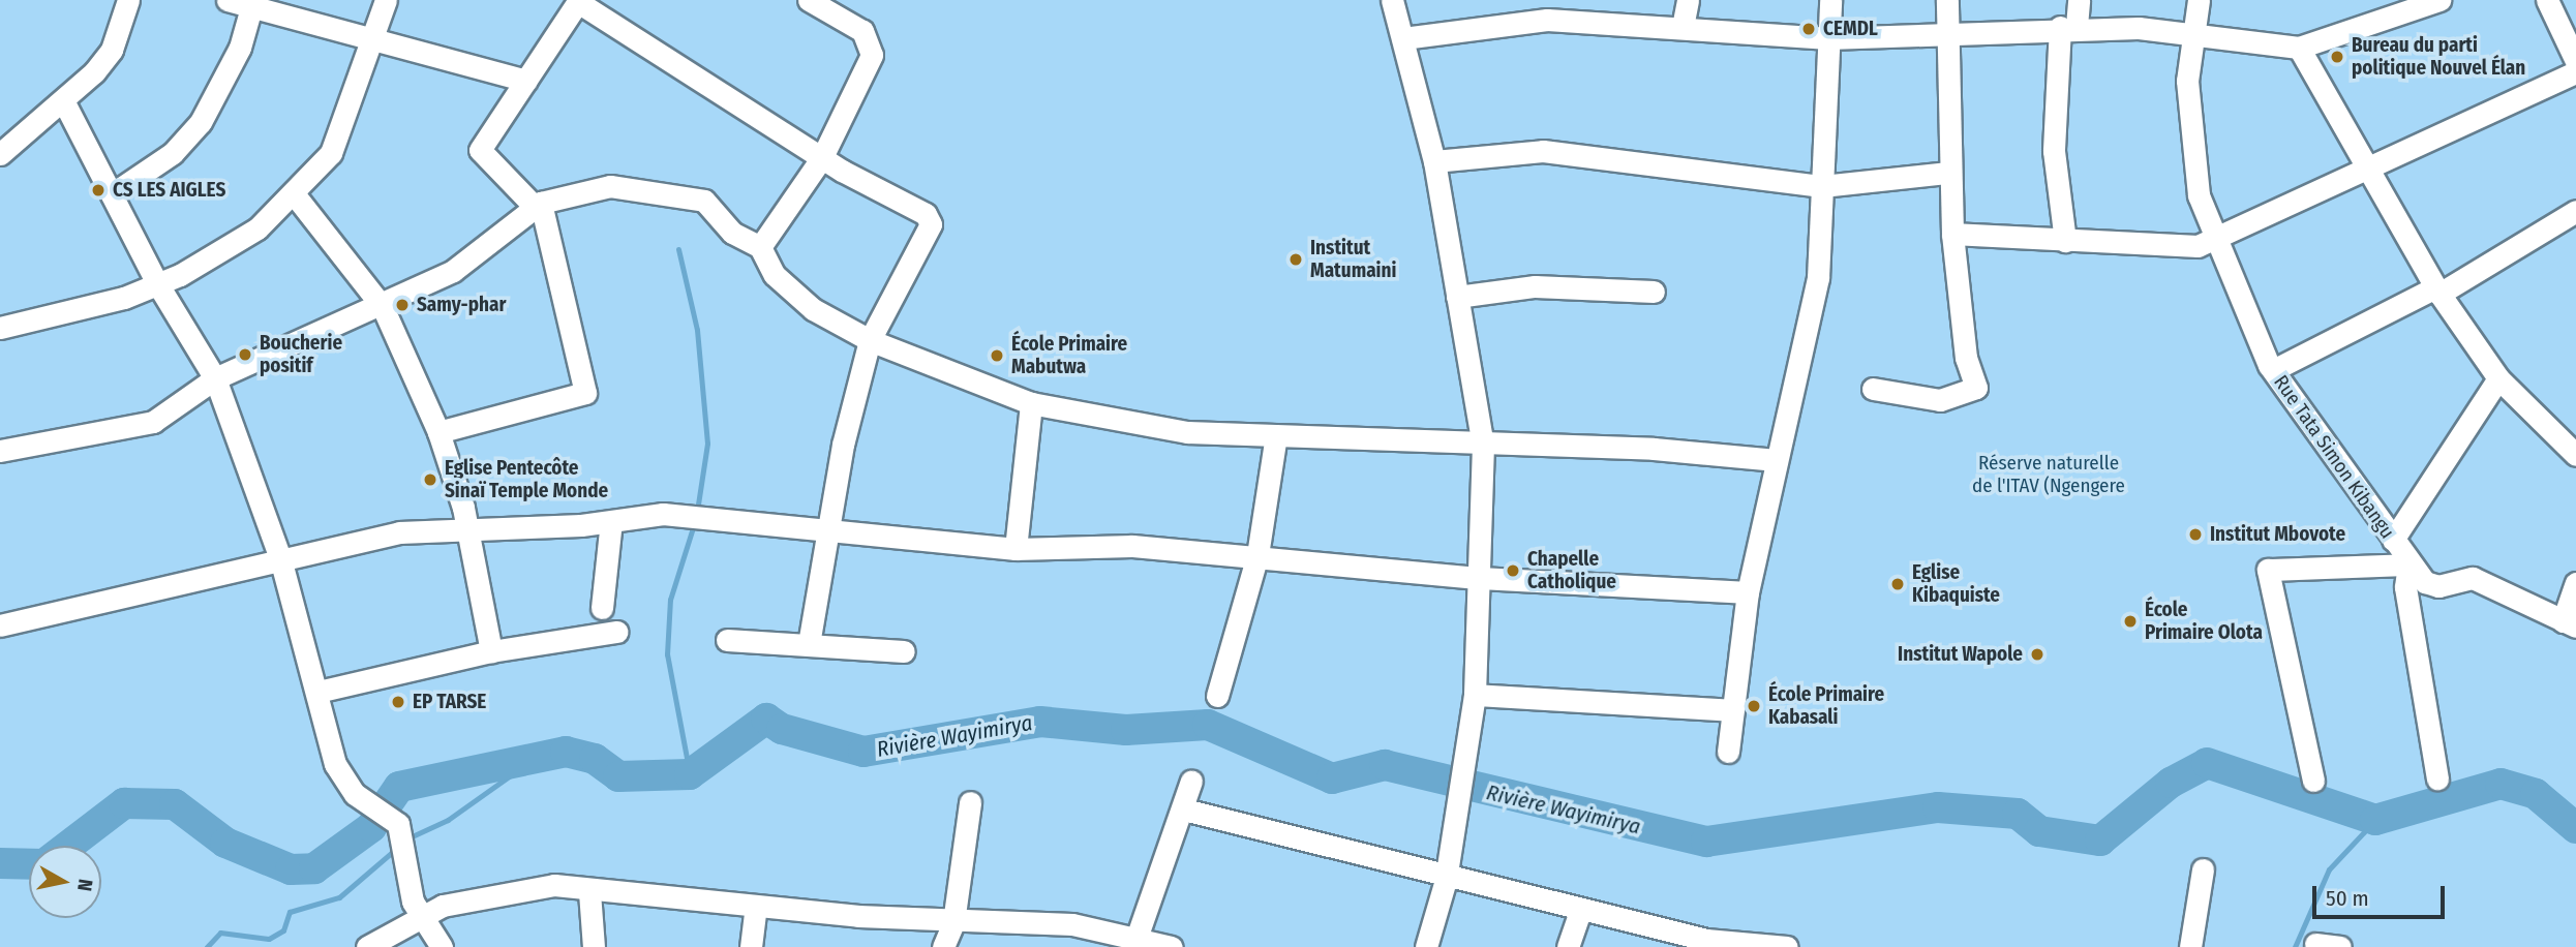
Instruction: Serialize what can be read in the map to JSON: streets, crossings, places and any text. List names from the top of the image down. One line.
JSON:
{"streets":{"street":["Rue Tata Simon Kibangu"]},"water":["Rivière Wayimirya"],"parks":["Réserve naturelle de l'ITAV (Ngengere"],"places":["CEMDL","Bureau du parti politique Nouvel Élan","CS LES AIGLES","Institut Matumaini","Samy-phar","Boucherie positif","École Primaire Mabutwa","Eglise Pentecôte Sinaï Temple Monde","Institut Mbovote","Chapelle Catholique","Eglise Kibaquiste","École Primaire Olota","Institut Wapole","EP TARSE","École Primaire Kabasali"],"scale_bar":"50 m","north":"right"}
